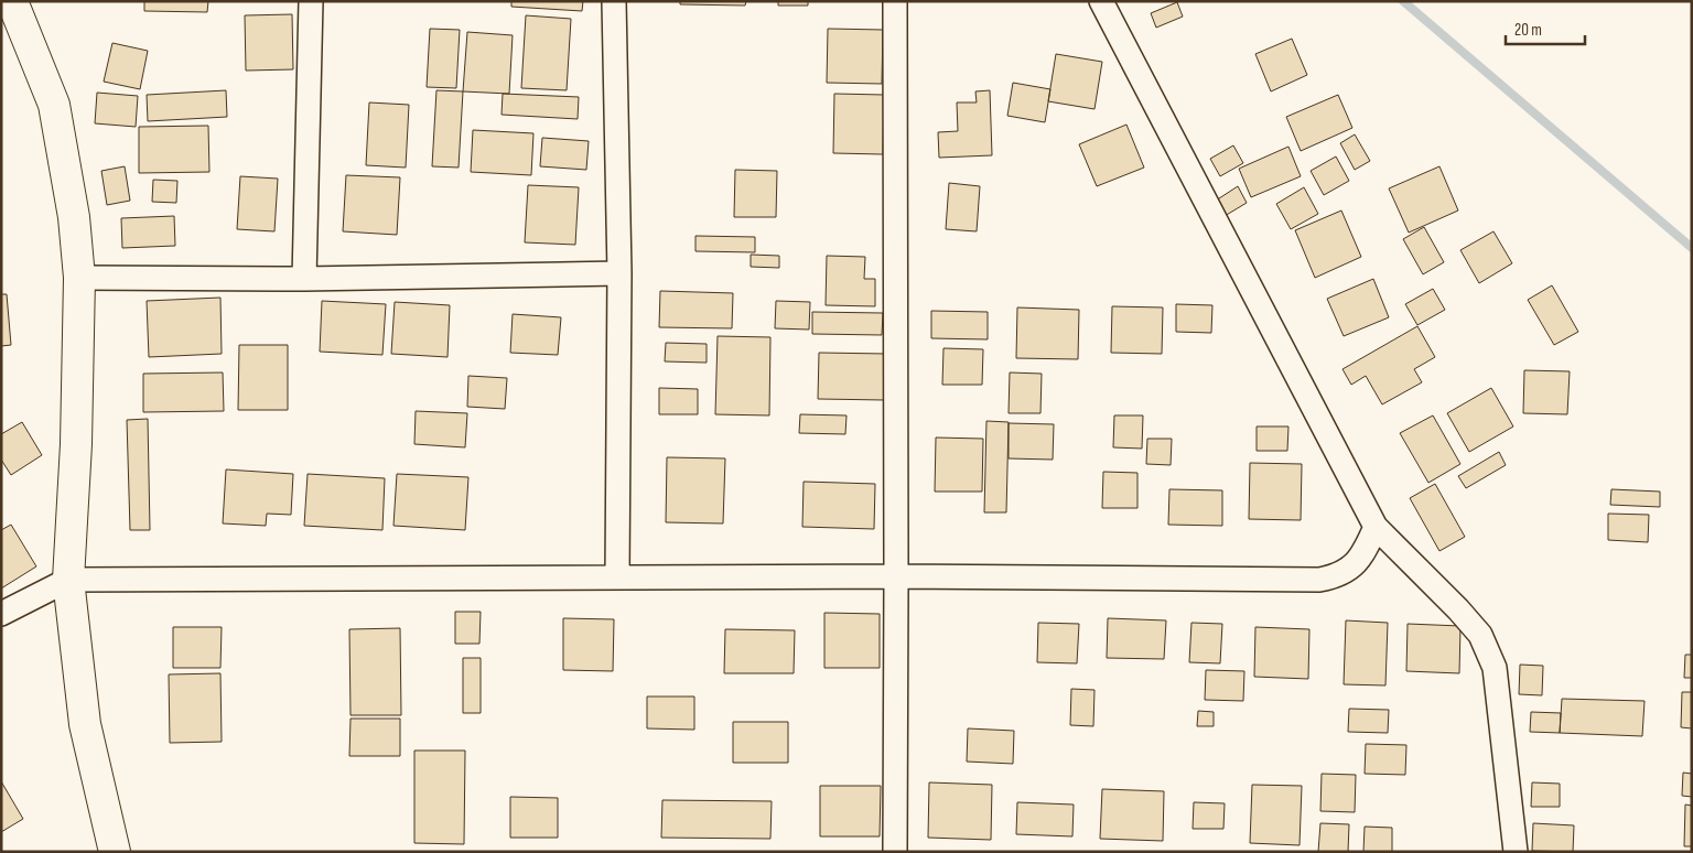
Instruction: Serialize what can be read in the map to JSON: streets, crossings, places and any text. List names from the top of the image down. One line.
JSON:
{"scale_bar":"20 m"}
